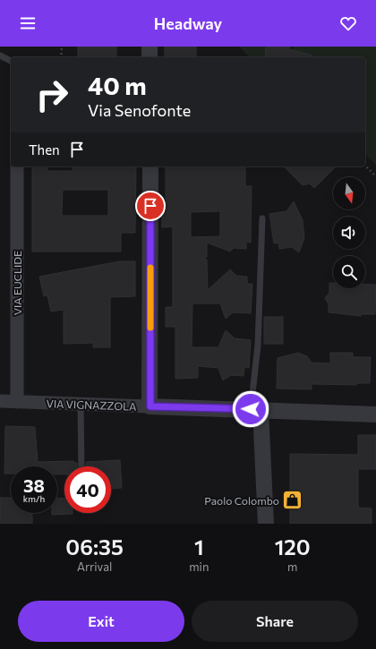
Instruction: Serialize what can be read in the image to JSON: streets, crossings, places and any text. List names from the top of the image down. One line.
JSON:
{"streets":{"street":["VIA EUCLIDE","VIA VIGNAZZOLA"]},"crossings":[["VIA EUCLIDE","VIA VIGNAZZOLA"]],"places":{"shop":["Paolo Colombo"]},"north":"bottom","page":{"header":"Headway","turn":["40 m","Via Senofonte"],"then":"Then","speed":"38 km/h","limit":"40","eta":["06:35","Arrival","1","min","120","m"],"buttons":["Exit","Share"]}}
